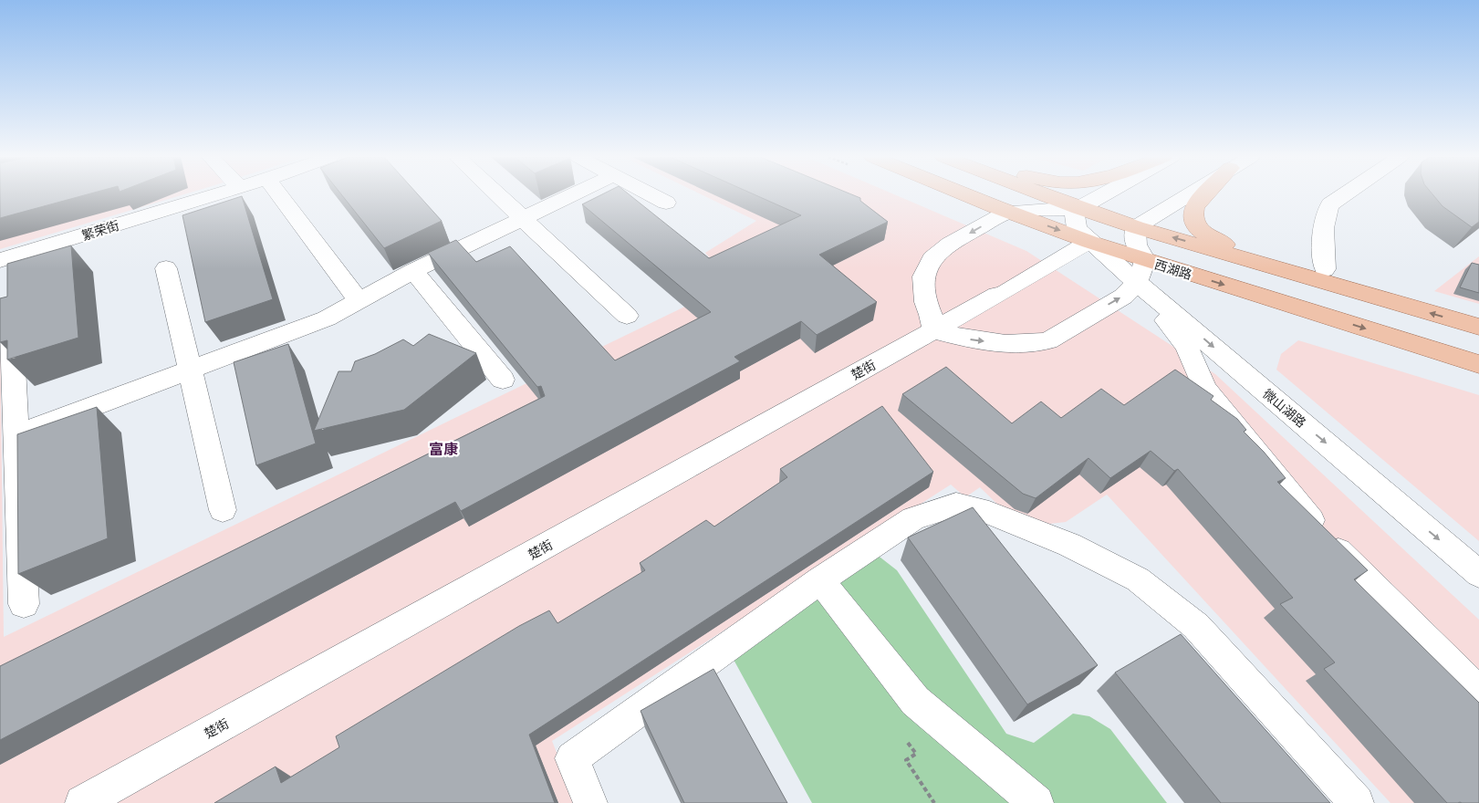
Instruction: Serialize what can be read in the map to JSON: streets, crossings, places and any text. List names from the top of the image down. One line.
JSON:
{"streets":{"main road":["西湖路"],"street":["繁荣街","楚街","微山湖路"]},"crossings":[["西湖路","微山湖路"],["楚街","微山湖路"]],"districts":["富康"]}
